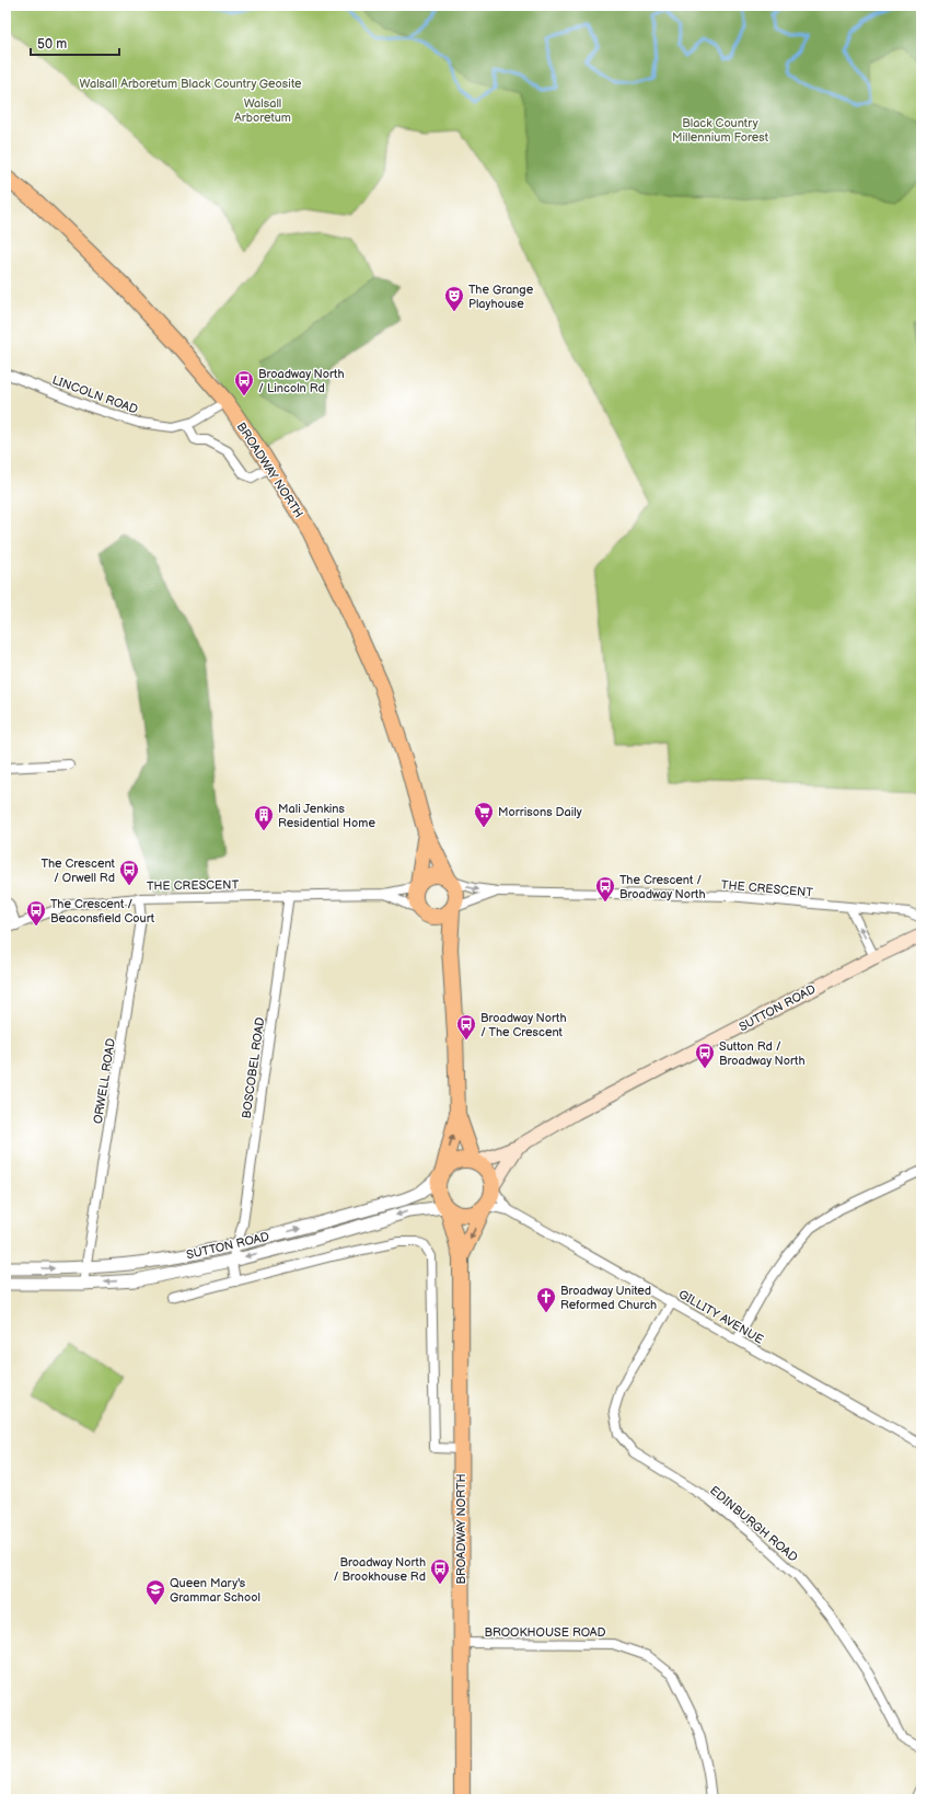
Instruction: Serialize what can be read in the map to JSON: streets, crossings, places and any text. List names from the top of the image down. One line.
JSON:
{"streets":{"highway":["BROADWAY NORTH"],"main road":["SUTTON ROAD"],"street":["LINCOLN ROAD","THE CRESCENT","BOSCOBEL ROAD","ORWELL ROAD","GILLITY AVENUE","EDINBURGH ROAD","BROOKHOUSE ROAD"]},"crossings":[["LINCOLN ROAD","BROADWAY NORTH"],["BROADWAY NORTH","THE CRESCENT"],["BROADWAY NORTH","SUTTON ROAD"],["BROADWAY NORTH","GILLITY AVENUE"],["BROADWAY NORTH","BROOKHOUSE ROAD"],["THE CRESCENT","BOSCOBEL ROAD"],["THE CRESCENT","ORWELL ROAD"],["SUTTON ROAD","BOSCOBEL ROAD"],["SUTTON ROAD","ORWELL ROAD"],["SUTTON ROAD","GILLITY AVENUE"],["GILLITY AVENUE","EDINBURGH ROAD"]],"parks":["Walsall Arboretum Black Country Geosite","Walsall Arboretum","Black Country Millennium Forest"],"places":{"theatre":["The Grange Playhouse"],"bus stop":["Broadway North / Lincoln Rd","The Crescent / Orwell Rd","The Crescent / Broadway North","The Crescent / Beaconsfield Court","Broadway North / The Crescent","Sutton Rd / Broadway North","Broadway North / Brookhouse Rd"],"supermarket":["Morrisons Daily"],"building":["Mali Jenkins Residential Home"],"church":["Broadway United Reformed Church"],"school or university":["Queen Mary's Grammar School"]},"scale_bar":"50 m"}
